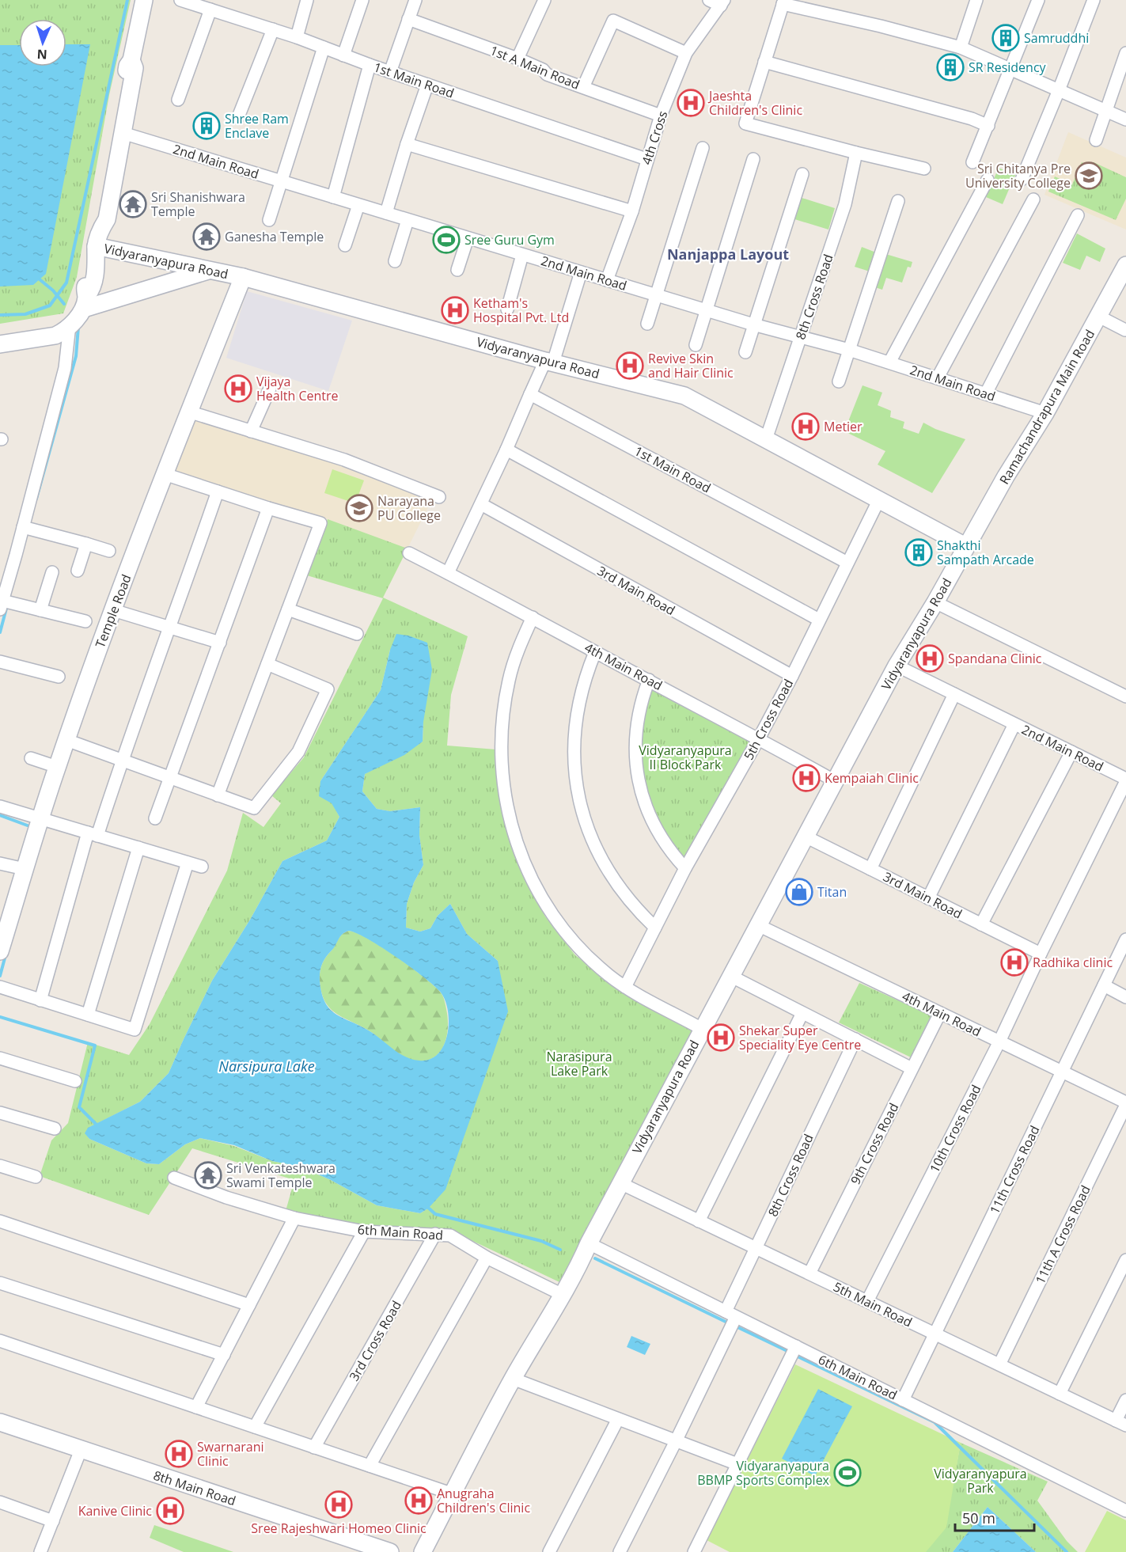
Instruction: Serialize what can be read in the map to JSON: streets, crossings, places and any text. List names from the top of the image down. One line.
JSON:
{"streets":{"main road":["Vidyaranyapura Road","Ramachandrapura Main Road","Temple Road","8th Main Road"],"street":["1st A Main Road","1st Main Road","4th Cross","2nd Main Road","8th Cross Road","3rd Main Road","4th Main Road","5th Cross Road","10th Cross Road","9th Cross Road","11th Cross Road","6th Main Road","11th A Cross Road","5th Main Road","3rd Cross Road"]},"crossings":[["1st A Main Road","4th Cross"],["1st Main Road","4th Cross"],["1st Main Road","5th Cross Road"],["4th Cross","2nd Main Road"],["2nd Main Road","Vidyaranyapura Road"],["2nd Main Road","8th Cross Road"],["2nd Main Road","Ramachandrapura Main Road"],["2nd Main Road","10th Cross Road"],["Vidyaranyapura Road","8th Cross Road"],["Vidyaranyapura Road","Ramachandrapura Main Road"],["Vidyaranyapura Road","3rd Main Road"],["Vidyaranyapura Road","Temple Road"],["Vidyaranyapura Road","4th Main Road"],["Vidyaranyapura Road","5th Cross Road"],["Vidyaranyapura Road","6th Main Road"],["Vidyaranyapura Road","5th Main Road"],["8th Cross Road","6th Main Road"],["8th Cross Road","5th Main Road"],["3rd Main Road","5th Cross Road"],["3rd Main Road","10th Cross Road"],["4th Main Road","5th Cross Road"],["4th Main Road","10th Cross Road"],["4th Main Road","9th Cross Road"],["4th Main Road","11th Cross Road"],["4th Main Road","11th A Cross Road"],["10th Cross Road","5th Main Road"],["9th Cross Road","5th Main Road"],["11th Cross Road","6th Main Road"],["11th Cross Road","5th Main Road"],["6th Main Road","3rd Cross Road"],["11th A Cross Road","5th Main Road"]],"districts":["Nanjappa Layout"],"water":["Narsipura Lake"],"parks":["Vidyaranyapura II Block Park","Narasipura Lake Park","Vidyaranyapura Park"],"places":{"building":["Samruddhi","SR Residency","Shree Ram Enclave","Shakthi Sampath Arcade"],"hospital":["Jaeshta Children's Clinic","Ketham's Hospital Pvt. Ltd","Revive Skin and Hair Clinic","Vijaya Health Centre","Metier","Spandana Clinic","Kempaiah Clinic","Radhika clinic","Shekar Super Speciality Eye Centre","Swarnarani Clinic","Anugraha Children's Clinic","Sree Rajeshwari Homeo Clinic","Kanive Clinic"],"school or university":["Sri Chitanya Pre University College","Narayana PU College"],"temple":["Sri Shanishwara Temple","Ganesha Temple","Sri Venkateshwara Swami Temple"],"sports":["Sree Guru Gym","Vidyaranyapura BBMP Sports Complex"],"shop":["Titan"]},"scale_bar":"50 m","north":"bottom"}
